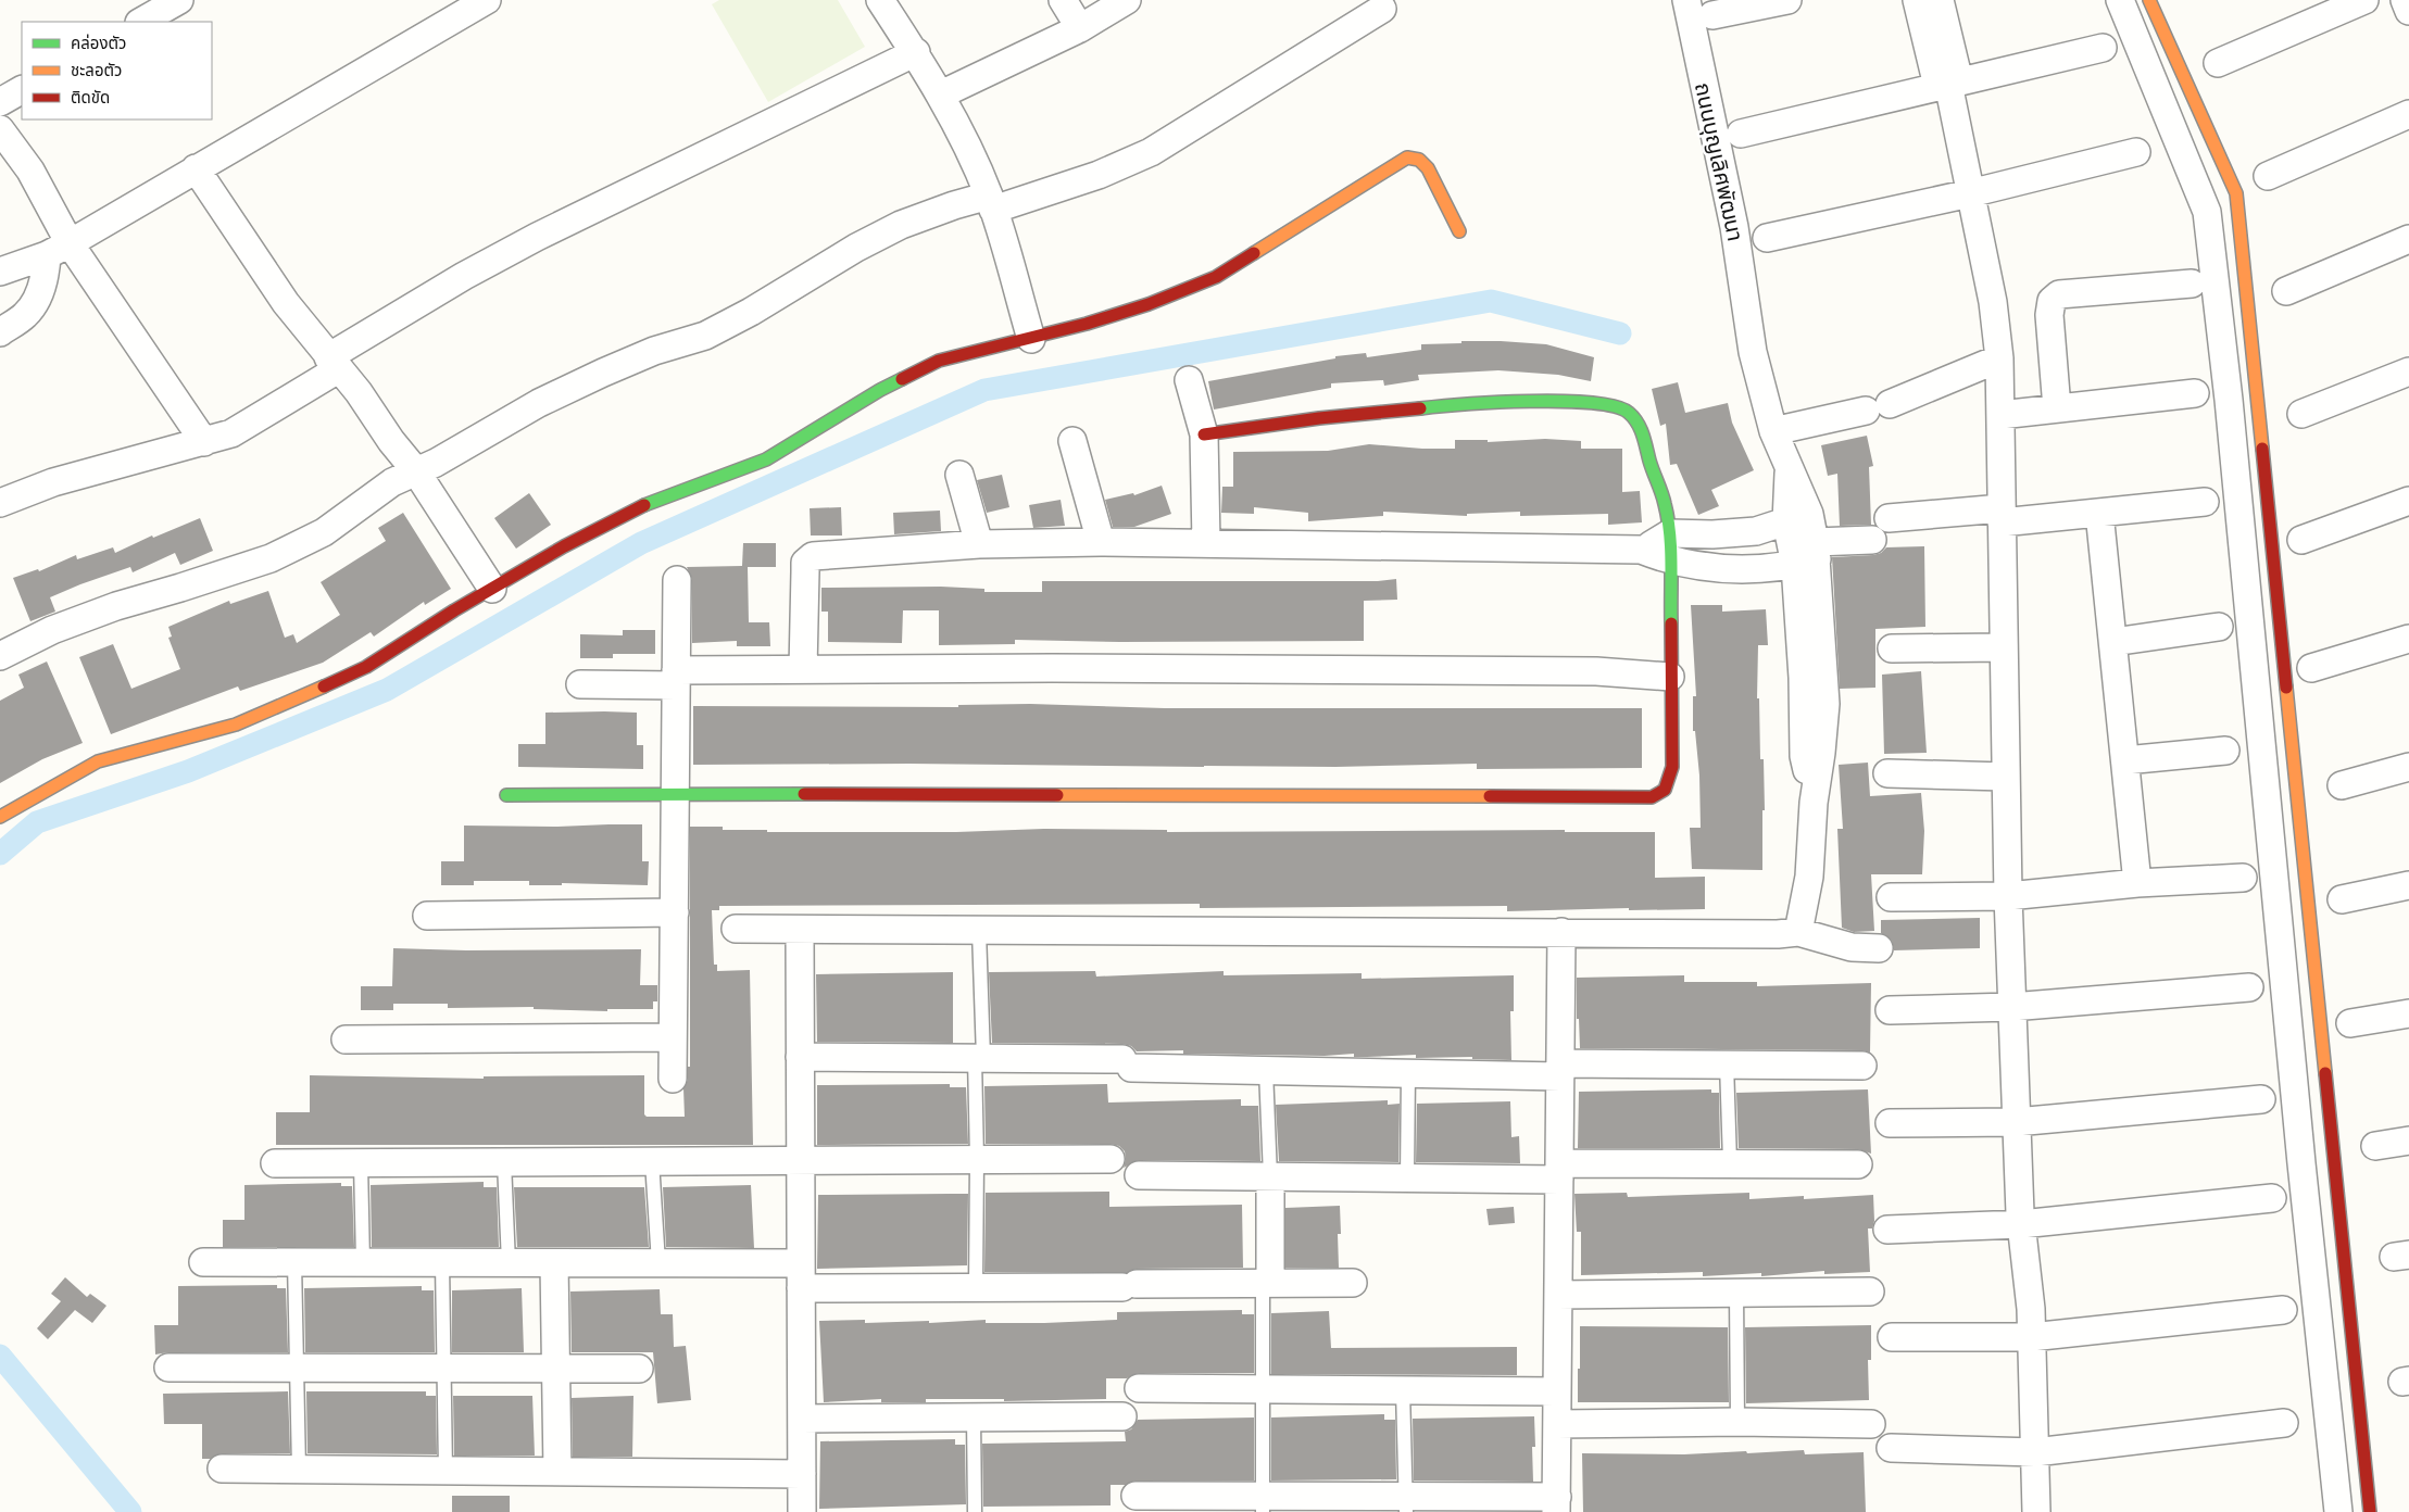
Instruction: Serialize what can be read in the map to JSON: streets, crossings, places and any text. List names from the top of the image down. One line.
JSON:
{"streets":{"street":["ถนนบุญเลิศพัฒนา"]},"legend":["คล่องตัว","ชะลอตัว","ติดขัด"]}
